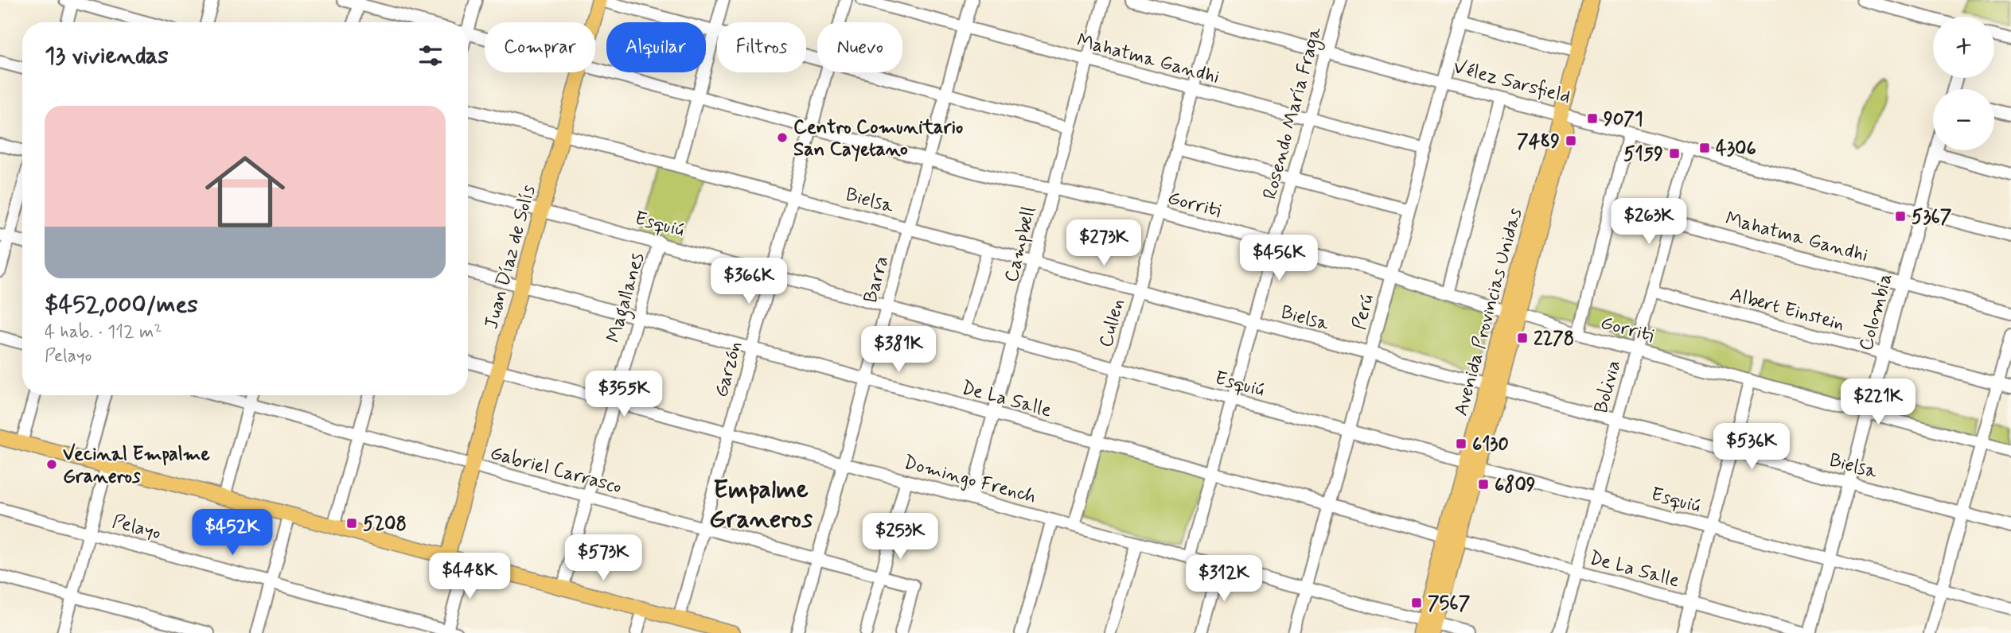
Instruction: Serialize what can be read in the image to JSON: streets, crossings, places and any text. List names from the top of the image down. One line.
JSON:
{"streets":{"main road":["Juan Díaz de Solís","Avenida Provincias Unidas"],"street":["Mahatma Gandhi","Vélez Sarsfield","Rosendo María Fraga","Bielsa","Gorriti","Esquiú","Campbell","Barra","Magallanes","Albert Einstein","Perú","Colombia","Cullen","Garzón","Bolivia","De La Salle","Gabriel Carrasco","Domingo French","Pelayo"]},"crossings":[["Mahatma Gandhi","Rosendo María Fraga"],["Mahatma Gandhi","Campbell"],["Mahatma Gandhi","Barra"],["Mahatma Gandhi","Perú"],["Mahatma Gandhi","Colombia"],["Mahatma Gandhi","Cullen"],["Mahatma Gandhi","Bolivia"],["Vélez Sarsfield","Rosendo María Fraga"],["Vélez Sarsfield","Perú"],["Vélez Sarsfield","Avenida Provincias Unidas"],["Vélez Sarsfield","Colombia"],["Vélez Sarsfield","Cullen"],["Vélez Sarsfield","Bolivia"],["Rosendo María Fraga","Bielsa"],["Rosendo María Fraga","Gorriti"],["Rosendo María Fraga","Esquiú"],["Rosendo María Fraga","De La Salle"],["Rosendo María Fraga","Domingo French"],["Bielsa","Campbell"],["Bielsa","Juan Díaz de Solís"],["Bielsa","Barra"],["Bielsa","Perú"],["Bielsa","Avenida Provincias Unidas"],["Bielsa","Colombia"],["Bielsa","Cullen"],["Bielsa","Garzón"],["Bielsa","Bolivia"],["Gorriti","Campbell"],["Gorriti","Barra"],["Gorriti","Perú"],["Gorriti","Avenida Provincias Unidas"],["Gorriti","Colombia"],["Gorriti","Cullen"],["Gorriti","Garzón"],["Gorriti","Bolivia"],["Esquiú","Campbell"],["Esquiú","Juan Díaz de Solís"],["Esquiú","Barra"],["Esquiú","Magallanes"],["Esquiú","Perú"],["Esquiú","Avenida Provincias Unidas"],["Esquiú","Colombia"],["Esquiú","Cullen"],["Esquiú","Garzón"],["Esquiú","Bolivia"],["Campbell","De La Salle"],["Campbell","Domingo French"],["Juan Díaz de Solís","De La Salle"],["Juan Díaz de Solís","Gabriel Carrasco"],["Juan Díaz de Solís","Domingo French"],["Barra","De La Salle"],["Barra","Gabriel Carrasco"],["Barra","Domingo French"],["Magallanes","De La Salle"],["Magallanes","Gabriel Carrasco"],["Magallanes","Domingo French"],["Albert Einstein","Colombia"],["Albert Einstein","Bolivia"],["Perú","De La Salle"],["Perú","Domingo French"],["Avenida Provincias Unidas","De La Salle"],["Avenida Provincias Unidas","Domingo French"],["Cullen","De La Salle"],["Cullen","Domingo French"],["Garzón","De La Salle"],["Garzón","Gabriel Carrasco"],["Garzón","Domingo French"],["Bolivia","De La Salle"]],"districts":["Empalme Graneros"],"places":{"transit":["9071","7489","4306","5159","5367","2278","6130","6809","5208","7567"],"other":["Centro Comunitario San Cayetano","Vecinal Empalme Graneros"]},"page":{"map_buttons":["+","−"],"chip":["Comprar","Alquilar","Filtros","Nuevo"],"heading":"13 viviendas","list":[{"name":"$452,000/mes","note":"4 hab. · 112 m² · Pelayo"}],"price":["$263K","$273K","$456K","$366K","$381K","$355K","$221K","$536K","$452K","$253K","$573K","$448K","$312K"]}}
